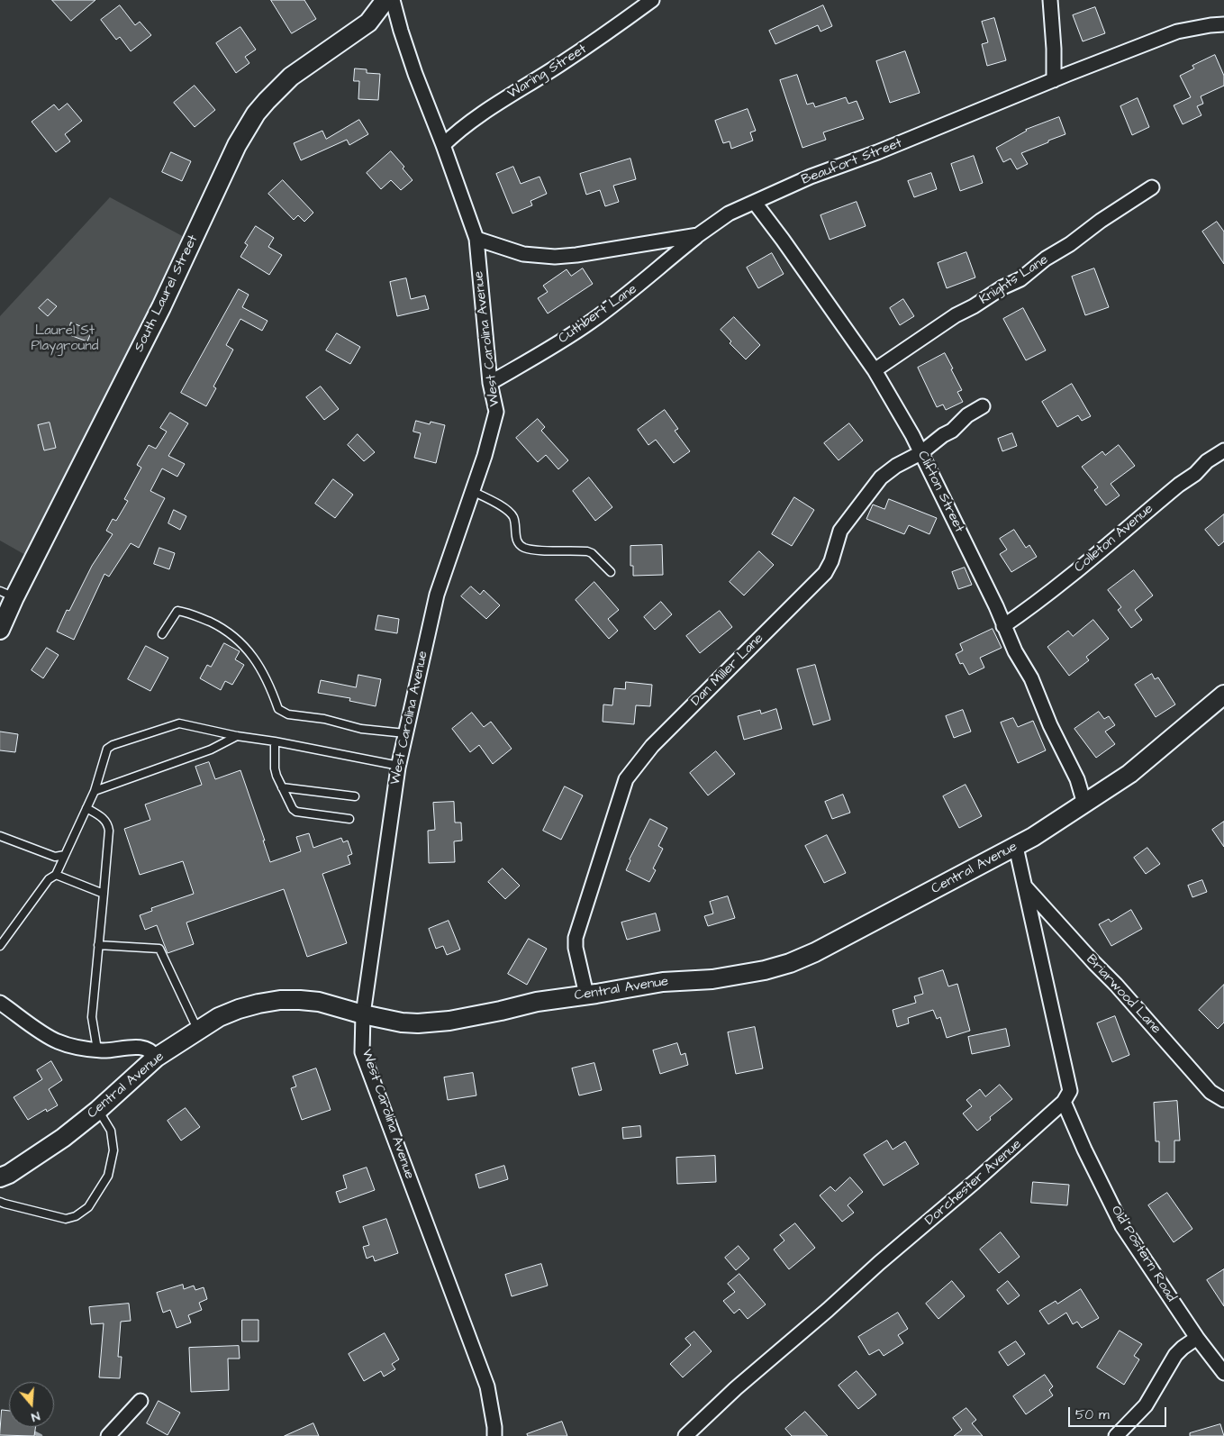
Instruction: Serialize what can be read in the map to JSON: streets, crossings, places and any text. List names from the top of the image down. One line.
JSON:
{"streets":{"street":["Waring Street","Beaufort Street","Knights Lane","South Laurel Street","Cuthbert Lane","West Carolina Avenue","Clifton Street","Colleton Avenue","Dan Miller Lane","Central Avenue","Briarwood Lane","Dorchester Avenue","Old Postern Road"]},"crossings":[["Waring Street","West Carolina Avenue"],["Beaufort Street","Cuthbert Lane"],["Beaufort Street","West Carolina Avenue"],["Beaufort Street","Clifton Street"],["Knights Lane","Clifton Street"],["Cuthbert Lane","West Carolina Avenue"],["West Carolina Avenue","Central Avenue"],["Clifton Street","Colleton Avenue"],["Clifton Street","Dan Miller Lane"],["Clifton Street","Central Avenue"],["Dan Miller Lane","Central Avenue"],["Dorchester Avenue","Old Postern Road"]],"parks":["Laurel St Playground"],"scale_bar":"50 m","north":"bottom"}
